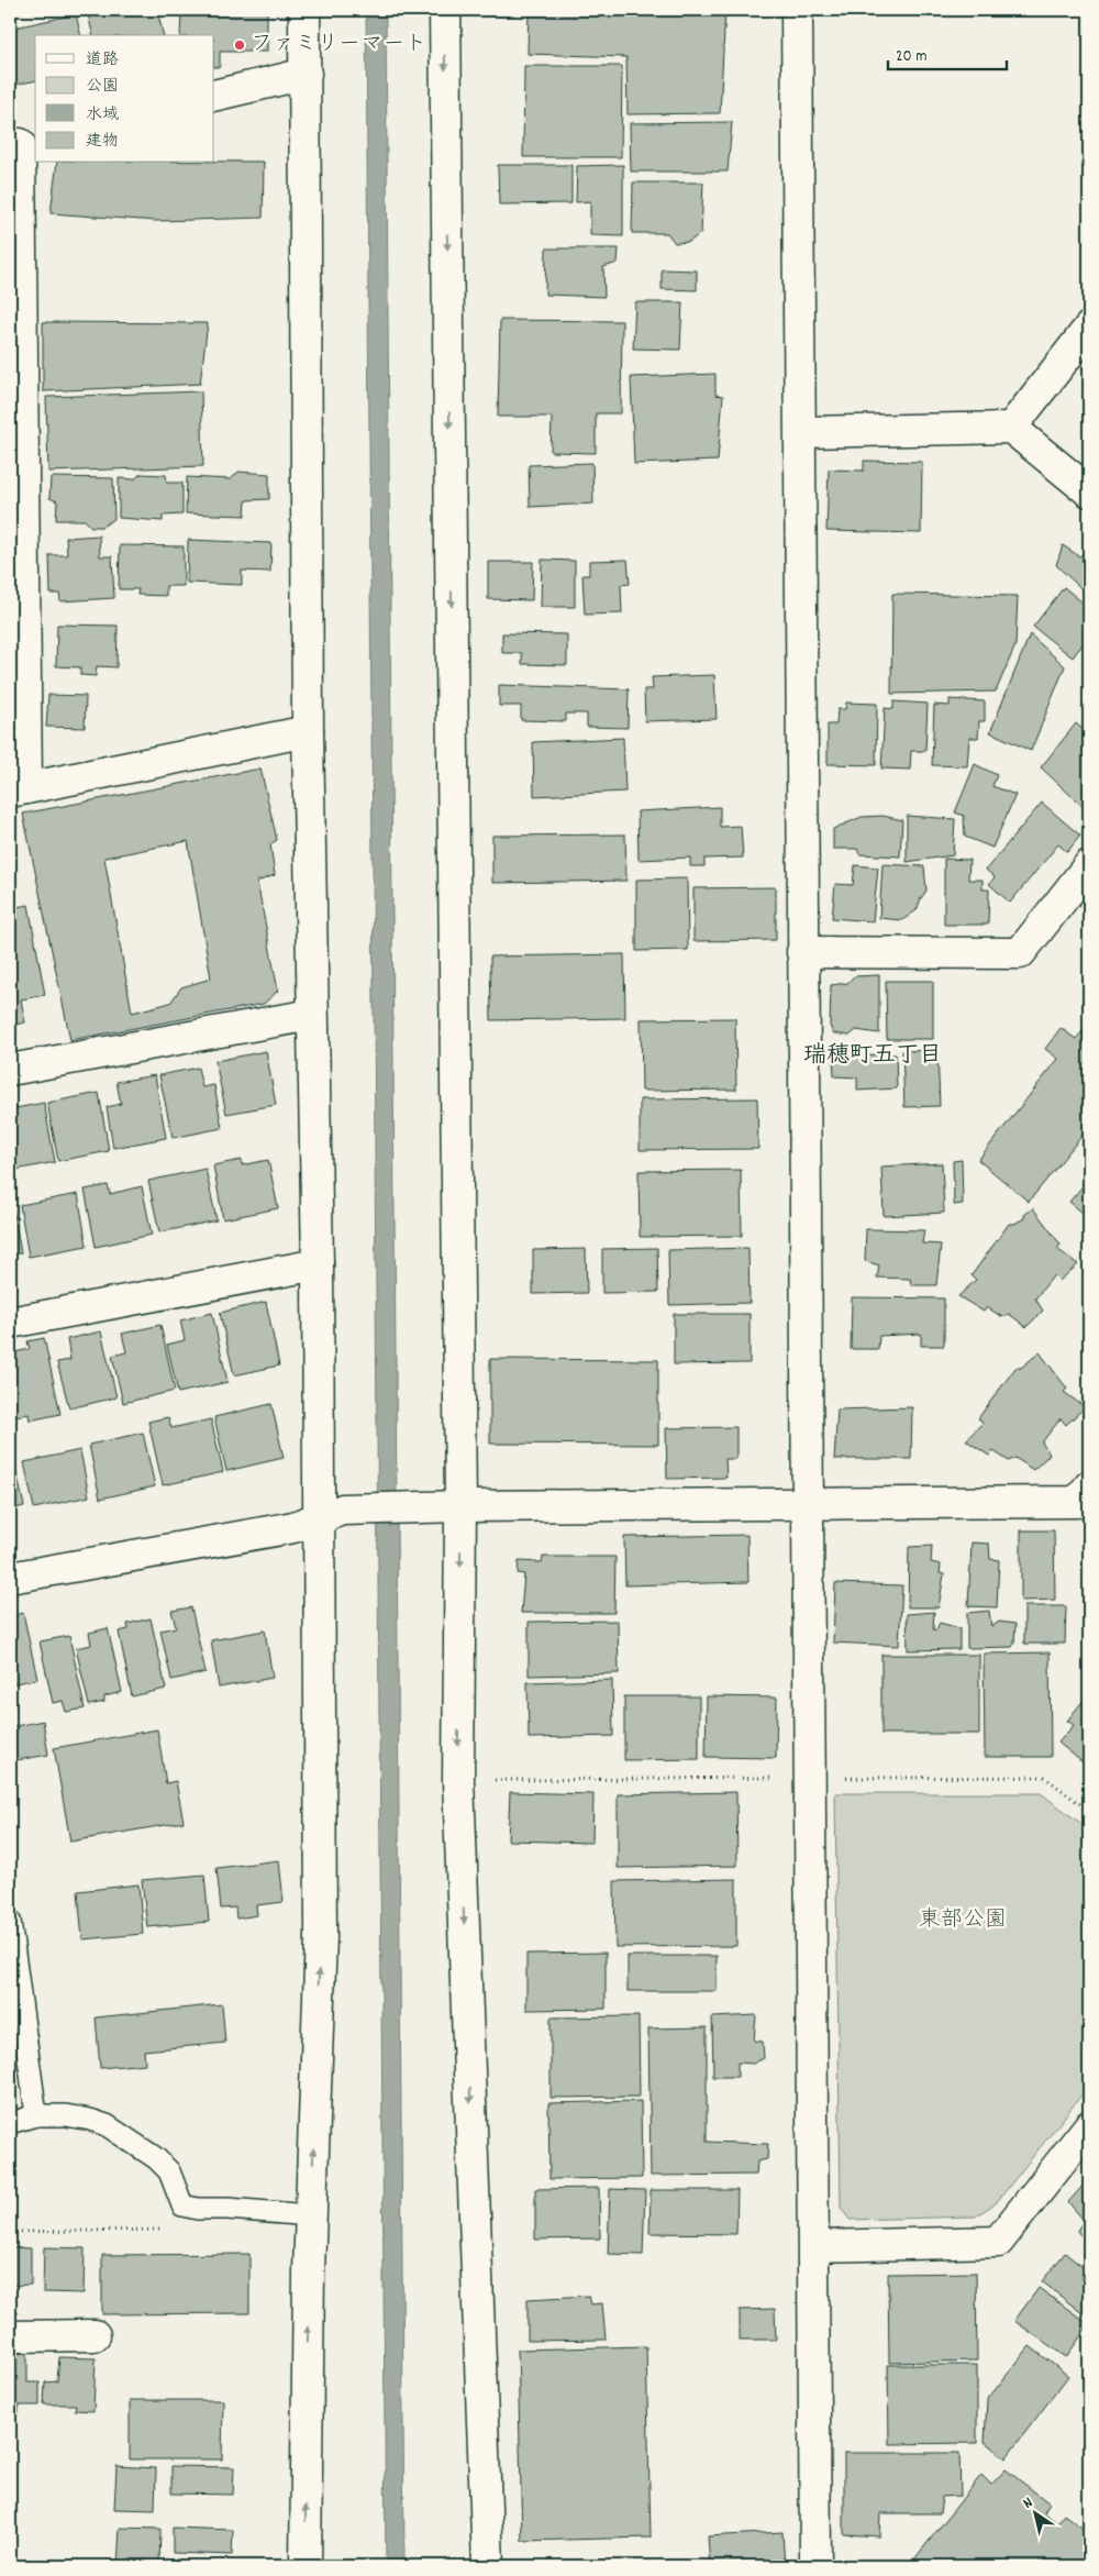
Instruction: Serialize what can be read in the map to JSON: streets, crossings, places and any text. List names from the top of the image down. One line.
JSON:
{"districts":["瑞穂町五丁目"],"parks":["東部公園"],"places":["ファミリーマート"],"legend":["道路","公園","水域","建物"],"scale_bar":"20 m","north":"top left"}
